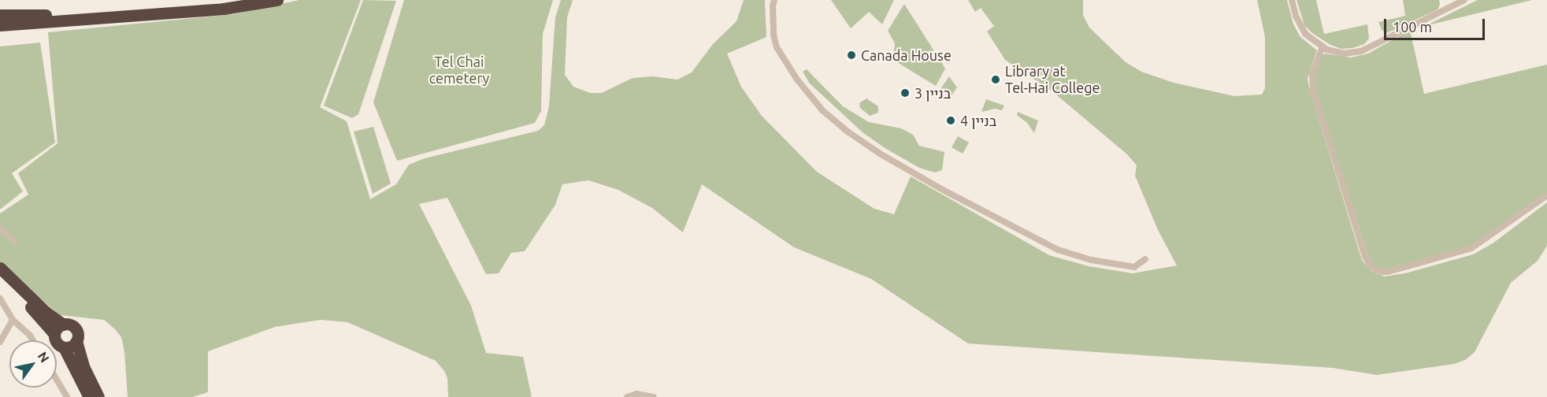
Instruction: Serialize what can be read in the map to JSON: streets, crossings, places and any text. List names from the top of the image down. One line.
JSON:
{"parks":["Tel Chai cemetery"],"places":["Canada House","Library at Tel-Hai College","בניין 3","בניין 4"],"scale_bar":"100 m","north":"top right"}
